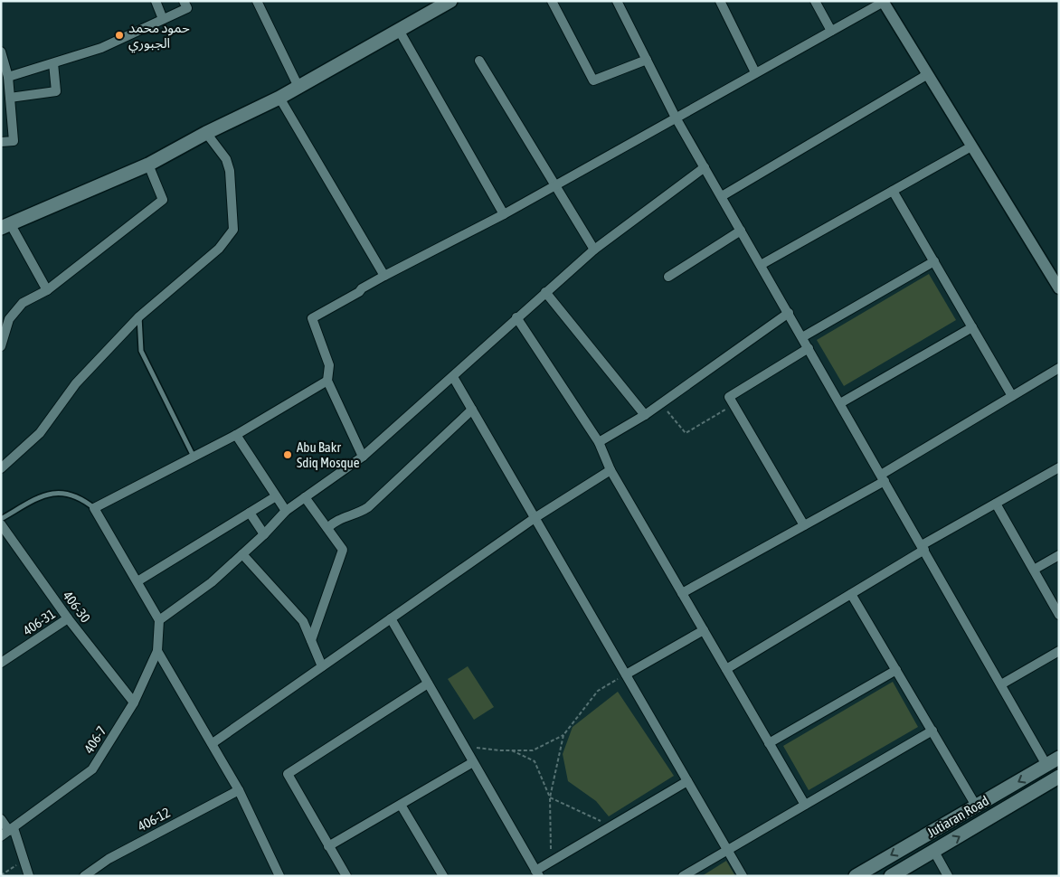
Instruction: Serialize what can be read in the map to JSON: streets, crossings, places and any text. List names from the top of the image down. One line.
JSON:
{"streets":{"main road":["Jutiaran Road"],"street":["406-30","406-31","406-7","406-12"]},"crossings":[["406-30","406-31"],["406-30","406-7"]],"places":["حمود محمد الجبوري","Abu Bakr Sdiq Mosque"]}
